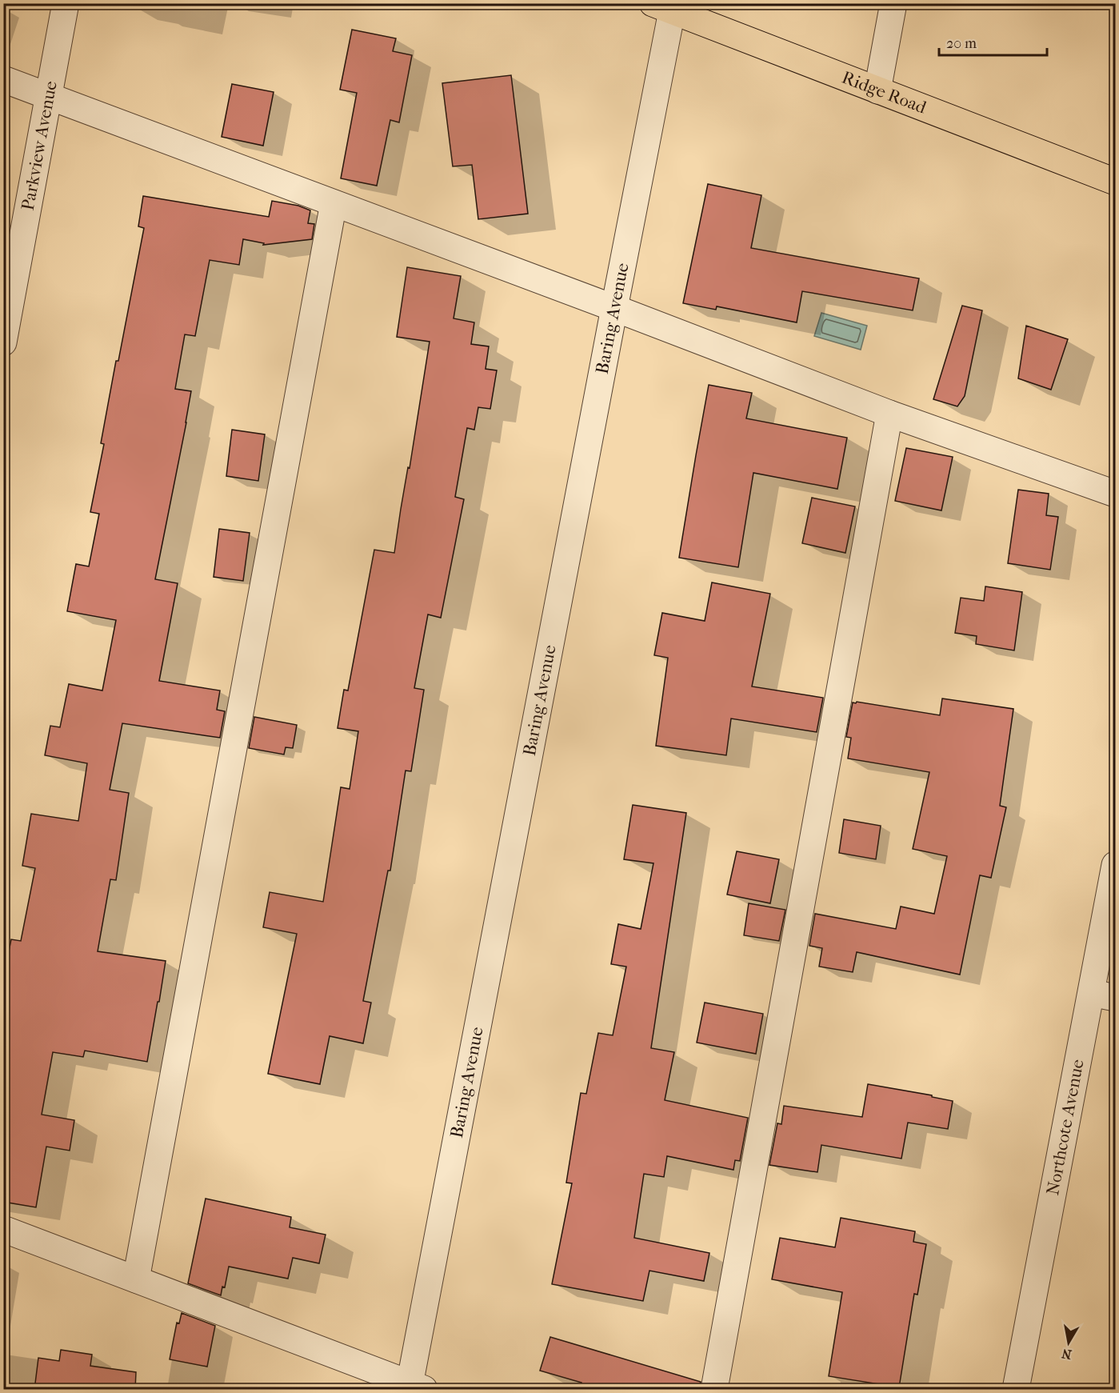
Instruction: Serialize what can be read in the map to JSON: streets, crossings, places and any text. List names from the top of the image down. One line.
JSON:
{"streets":{"main road":["Ridge Road"],"street":["Parkview Avenue","Baring Avenue","Northcote Avenue"]},"crossings":[["Ridge Road","Baring Avenue"]],"scale_bar":"20 m","north":"bottom"}
